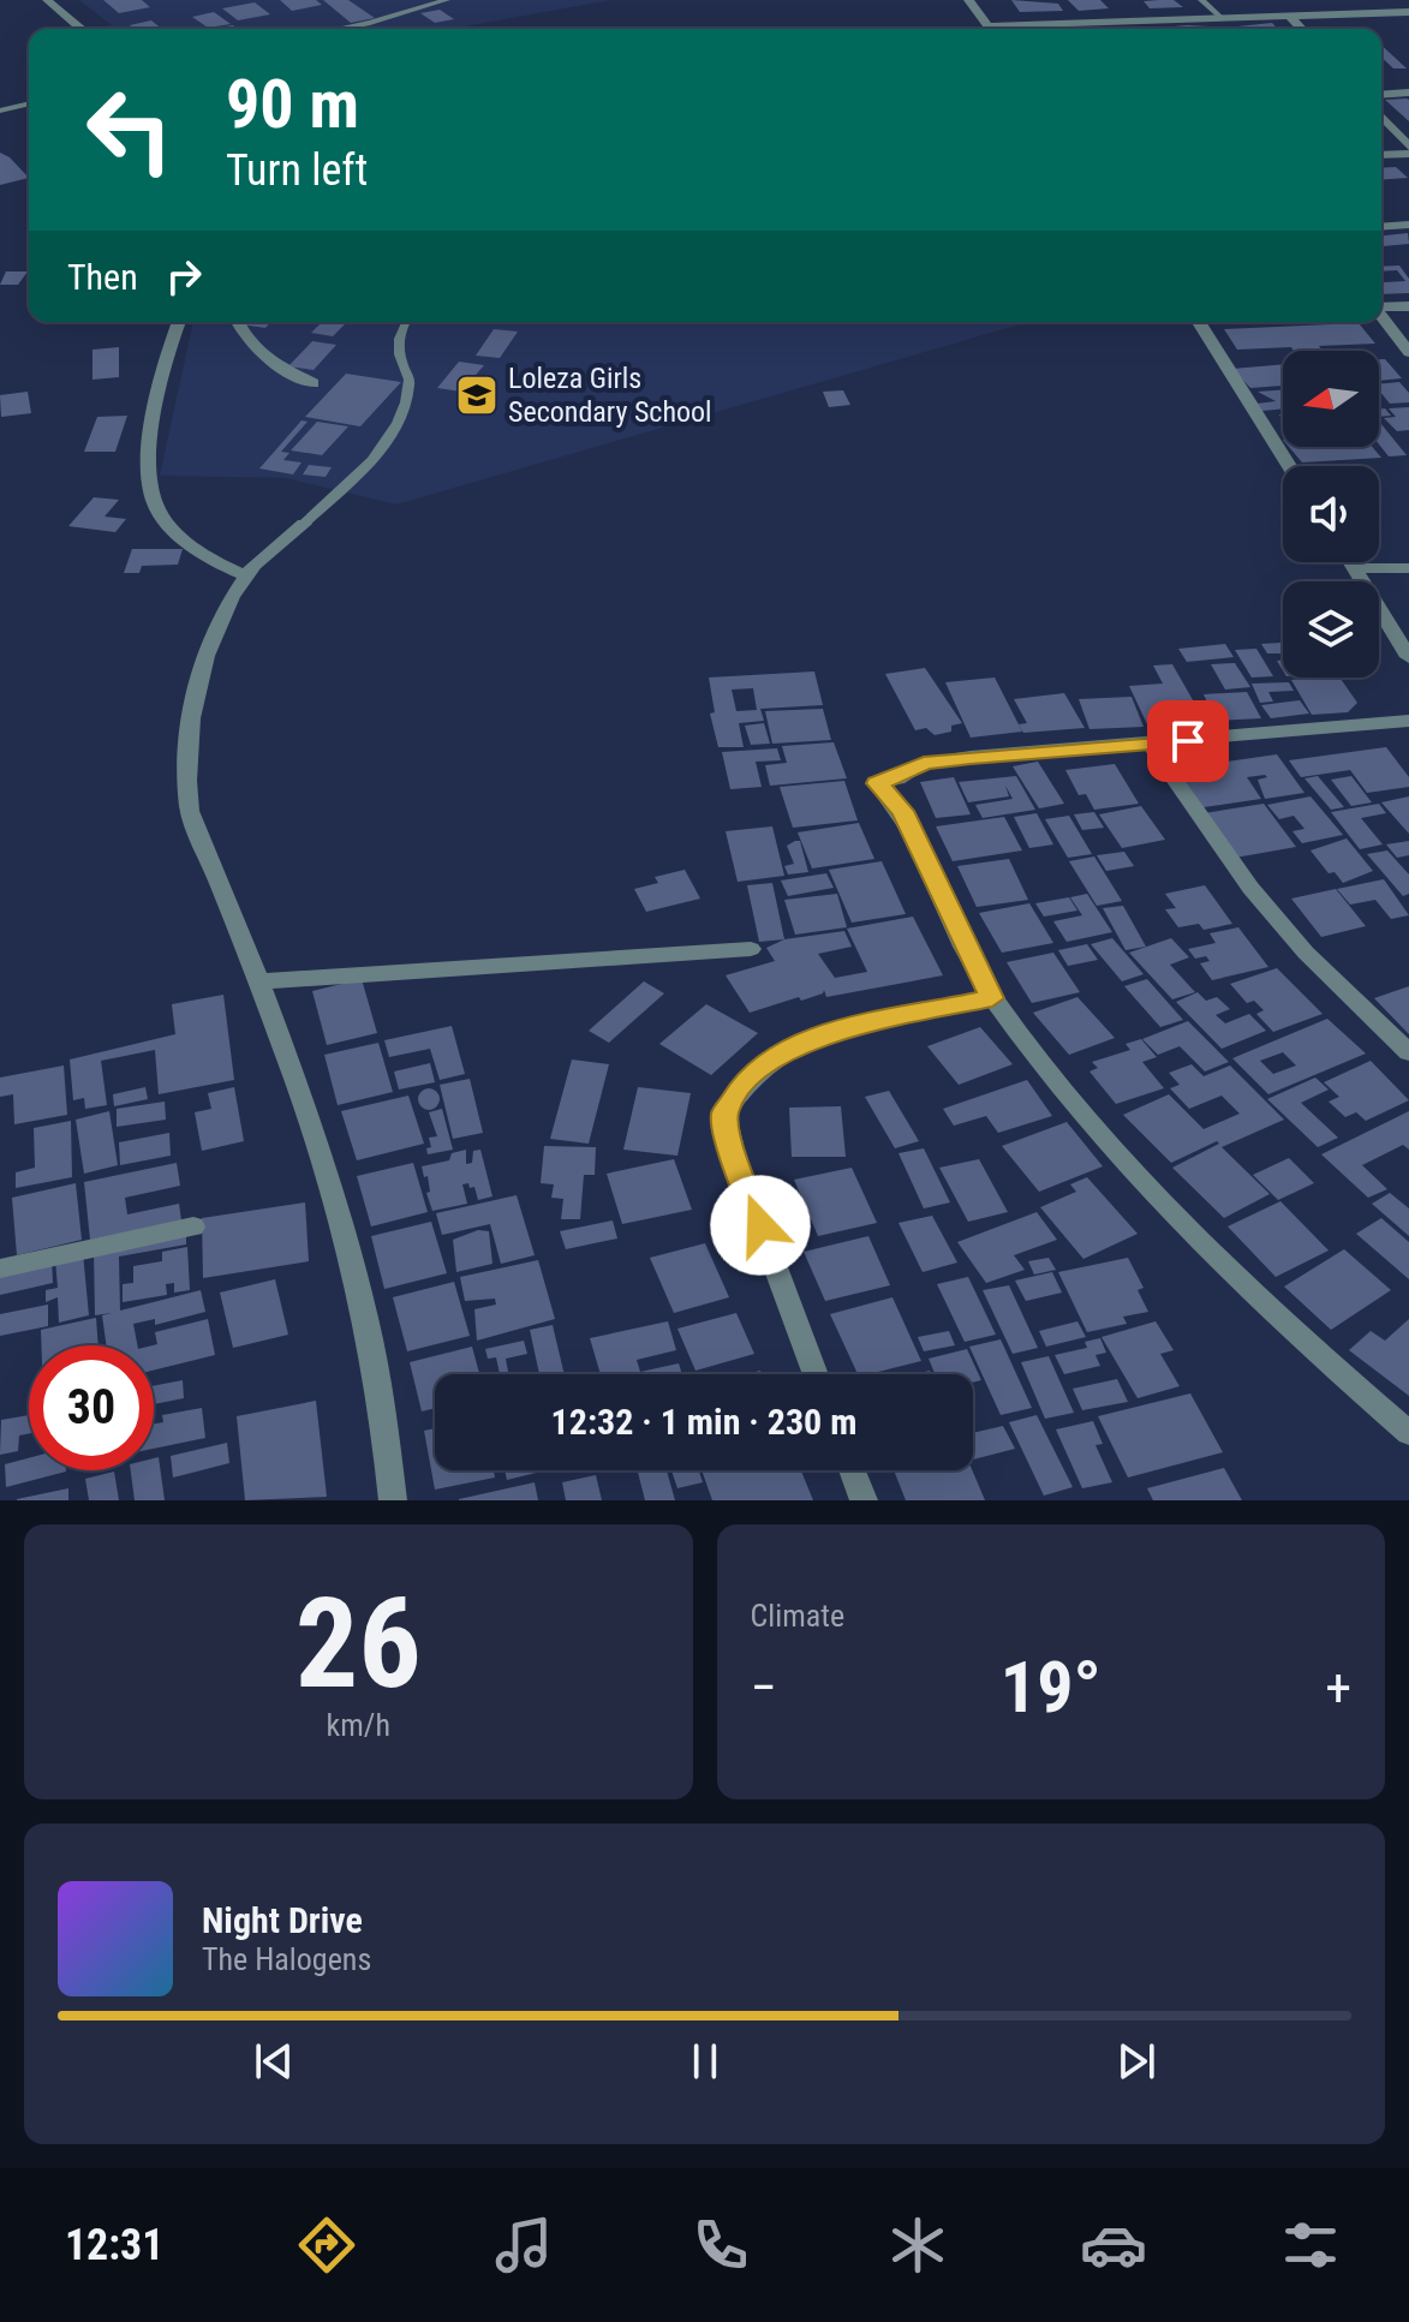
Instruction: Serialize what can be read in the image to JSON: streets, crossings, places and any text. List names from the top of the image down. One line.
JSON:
{"places":{"school or university":["Loleza Girls Secondary School"]},"north":"left","page":{"turn":["90 m","Turn left"],"then":"Then","limit":"30","trip":"12:32 · 1 min · 230 m","tile":[["26","km/h"],"Climate"],"heat":["−","19°","+"],"song":["Night Drive","The Halogens"],"tabs":"12:31"}}
